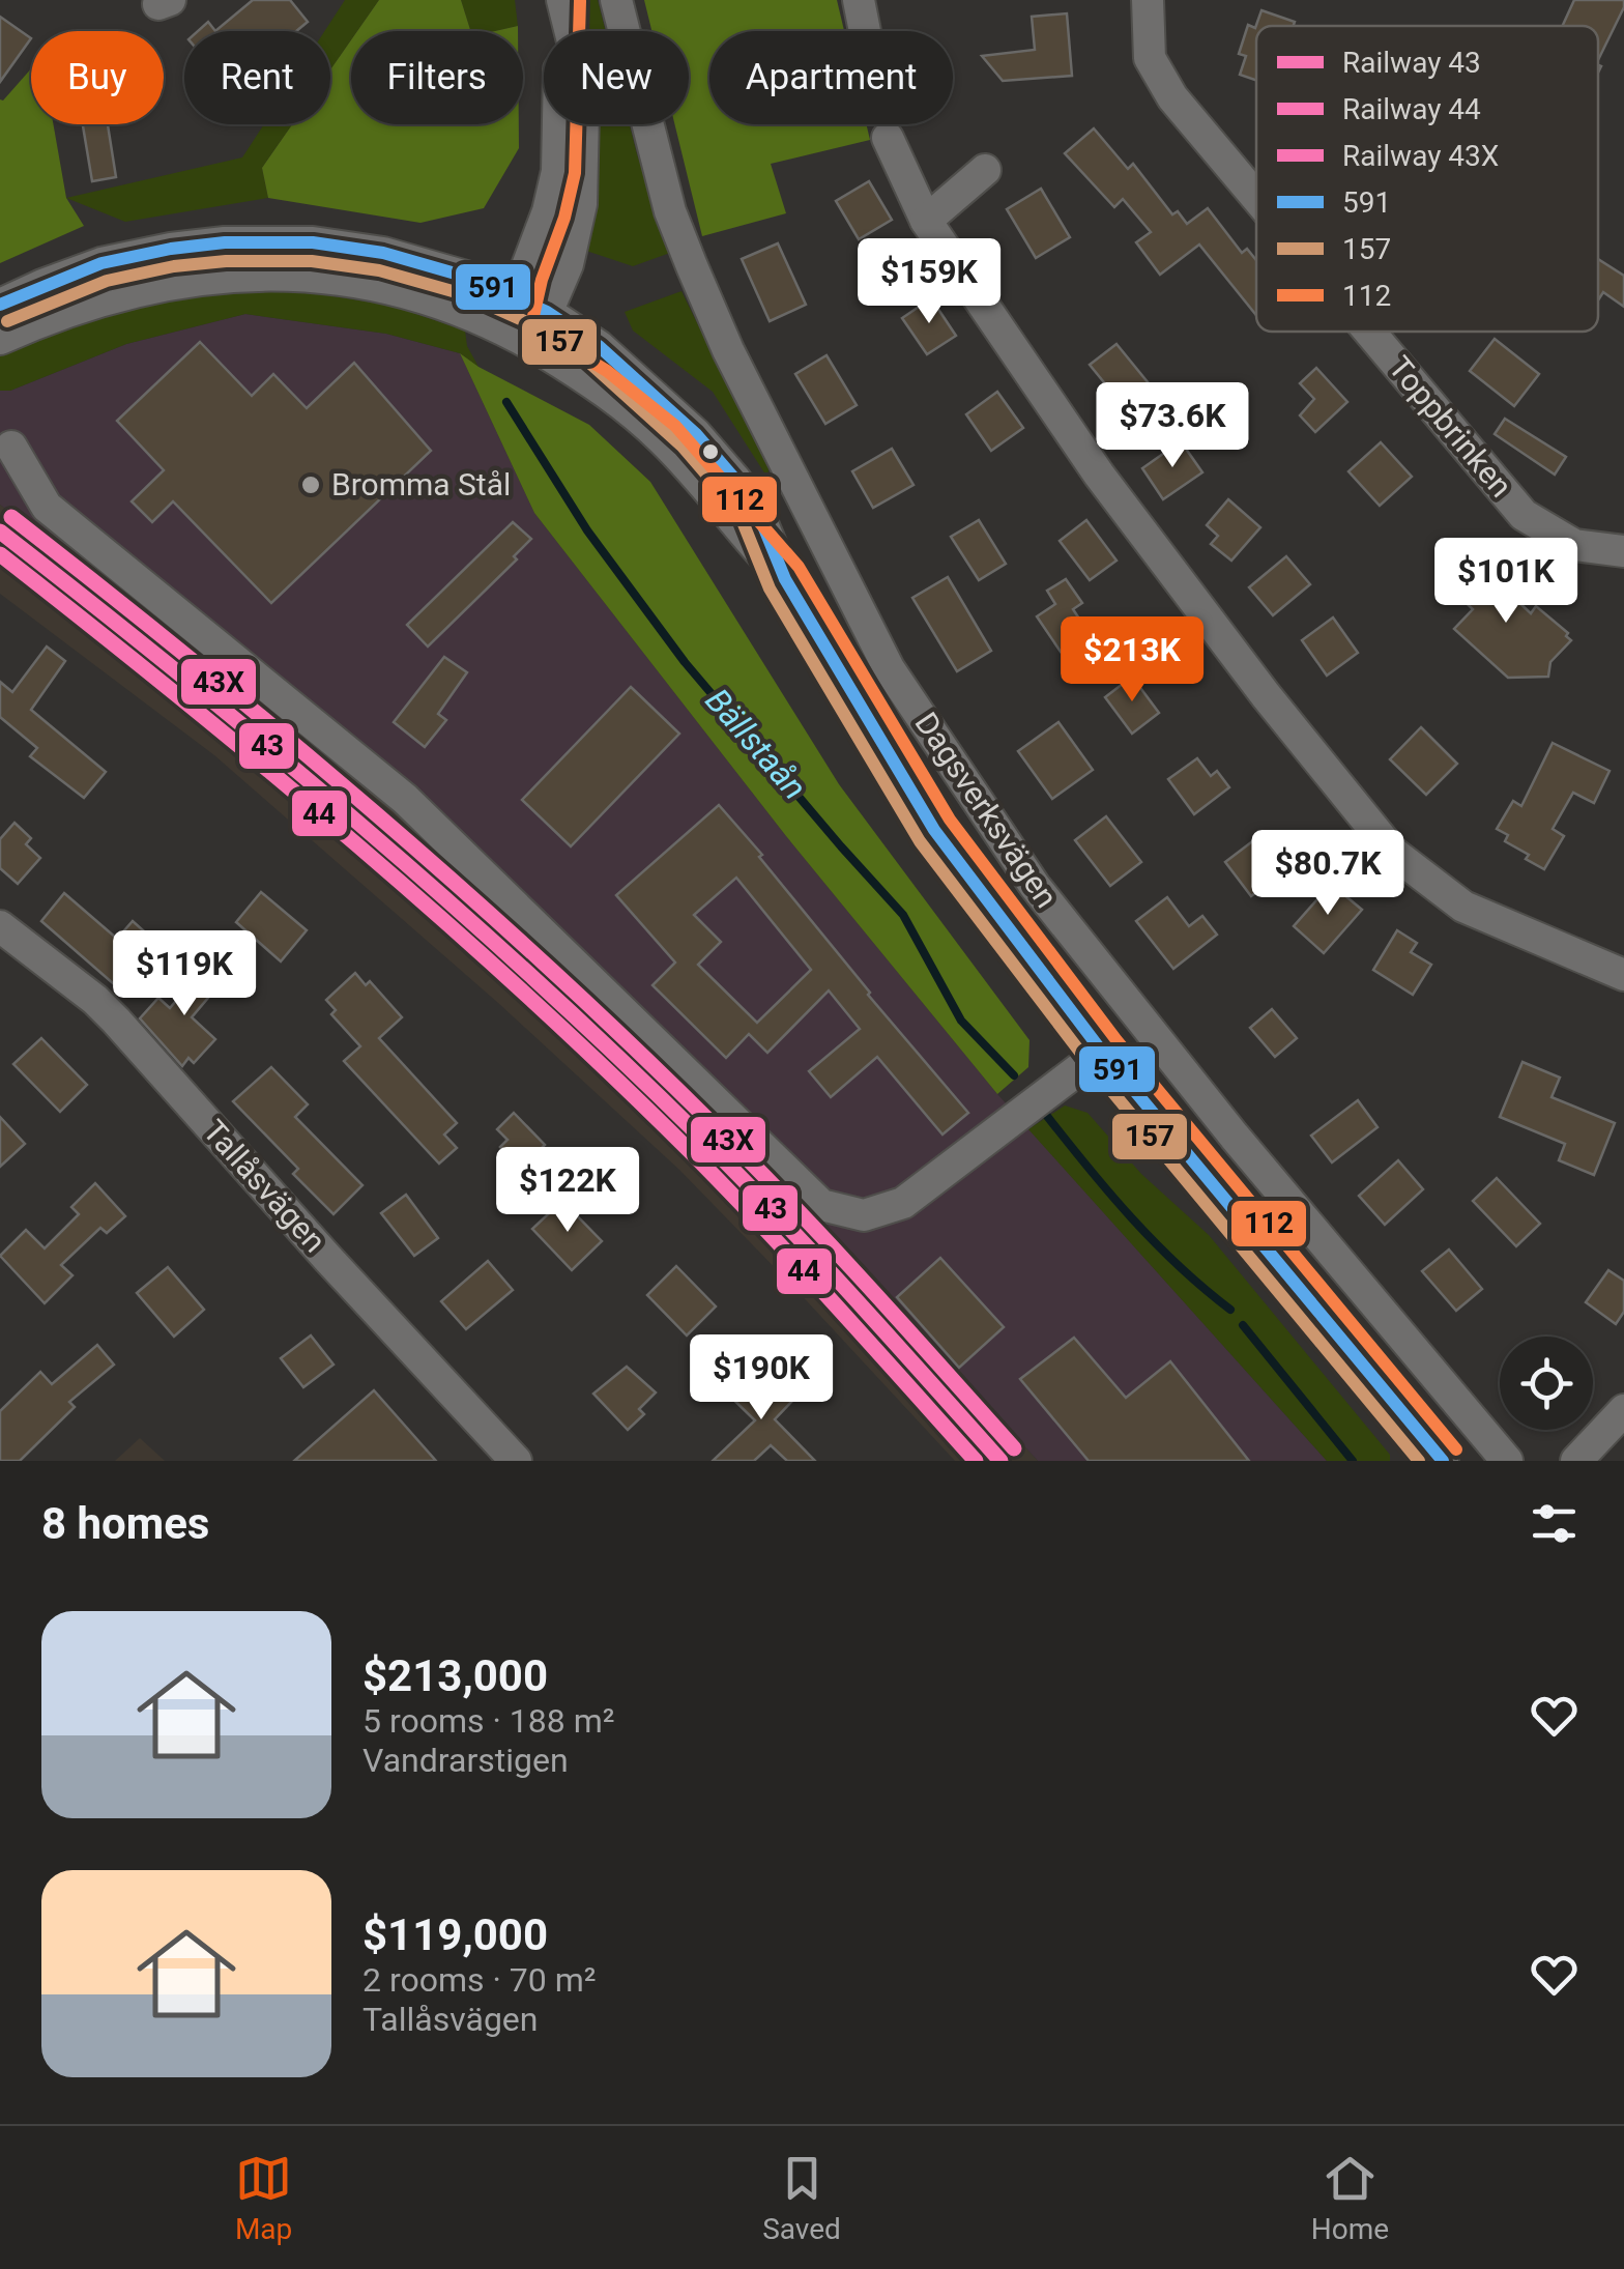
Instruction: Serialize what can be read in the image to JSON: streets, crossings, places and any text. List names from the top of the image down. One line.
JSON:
{"streets":{"street":["Toppbrinken","Dagsverksvägen","Tallåsvägen"]},"water":["Bällstaån"],"places":["Bromma Stål"],"lines":["transit line 112","transit line 591","transit line 157","rail line 43X","rail line 43","rail line 44"],"legend":["Railway 43","Railway 44","Railway 43X","591","157","112"],"page":{"chip":["Buy","Rent","Filters","New","Apartment"],"price":["$159K","$73.6K","$101K","$213K","$80.7K","$119K","$122K","$190K"],"heading":"8 homes","list":[{"name":"$213,000","note":"5 rooms · 188 m² · Vandrarstigen"},{"name":"$119,000","note":"2 rooms · 70 m² · Tallåsvägen"}],"tabs":["Map","Saved","Home"]}}
